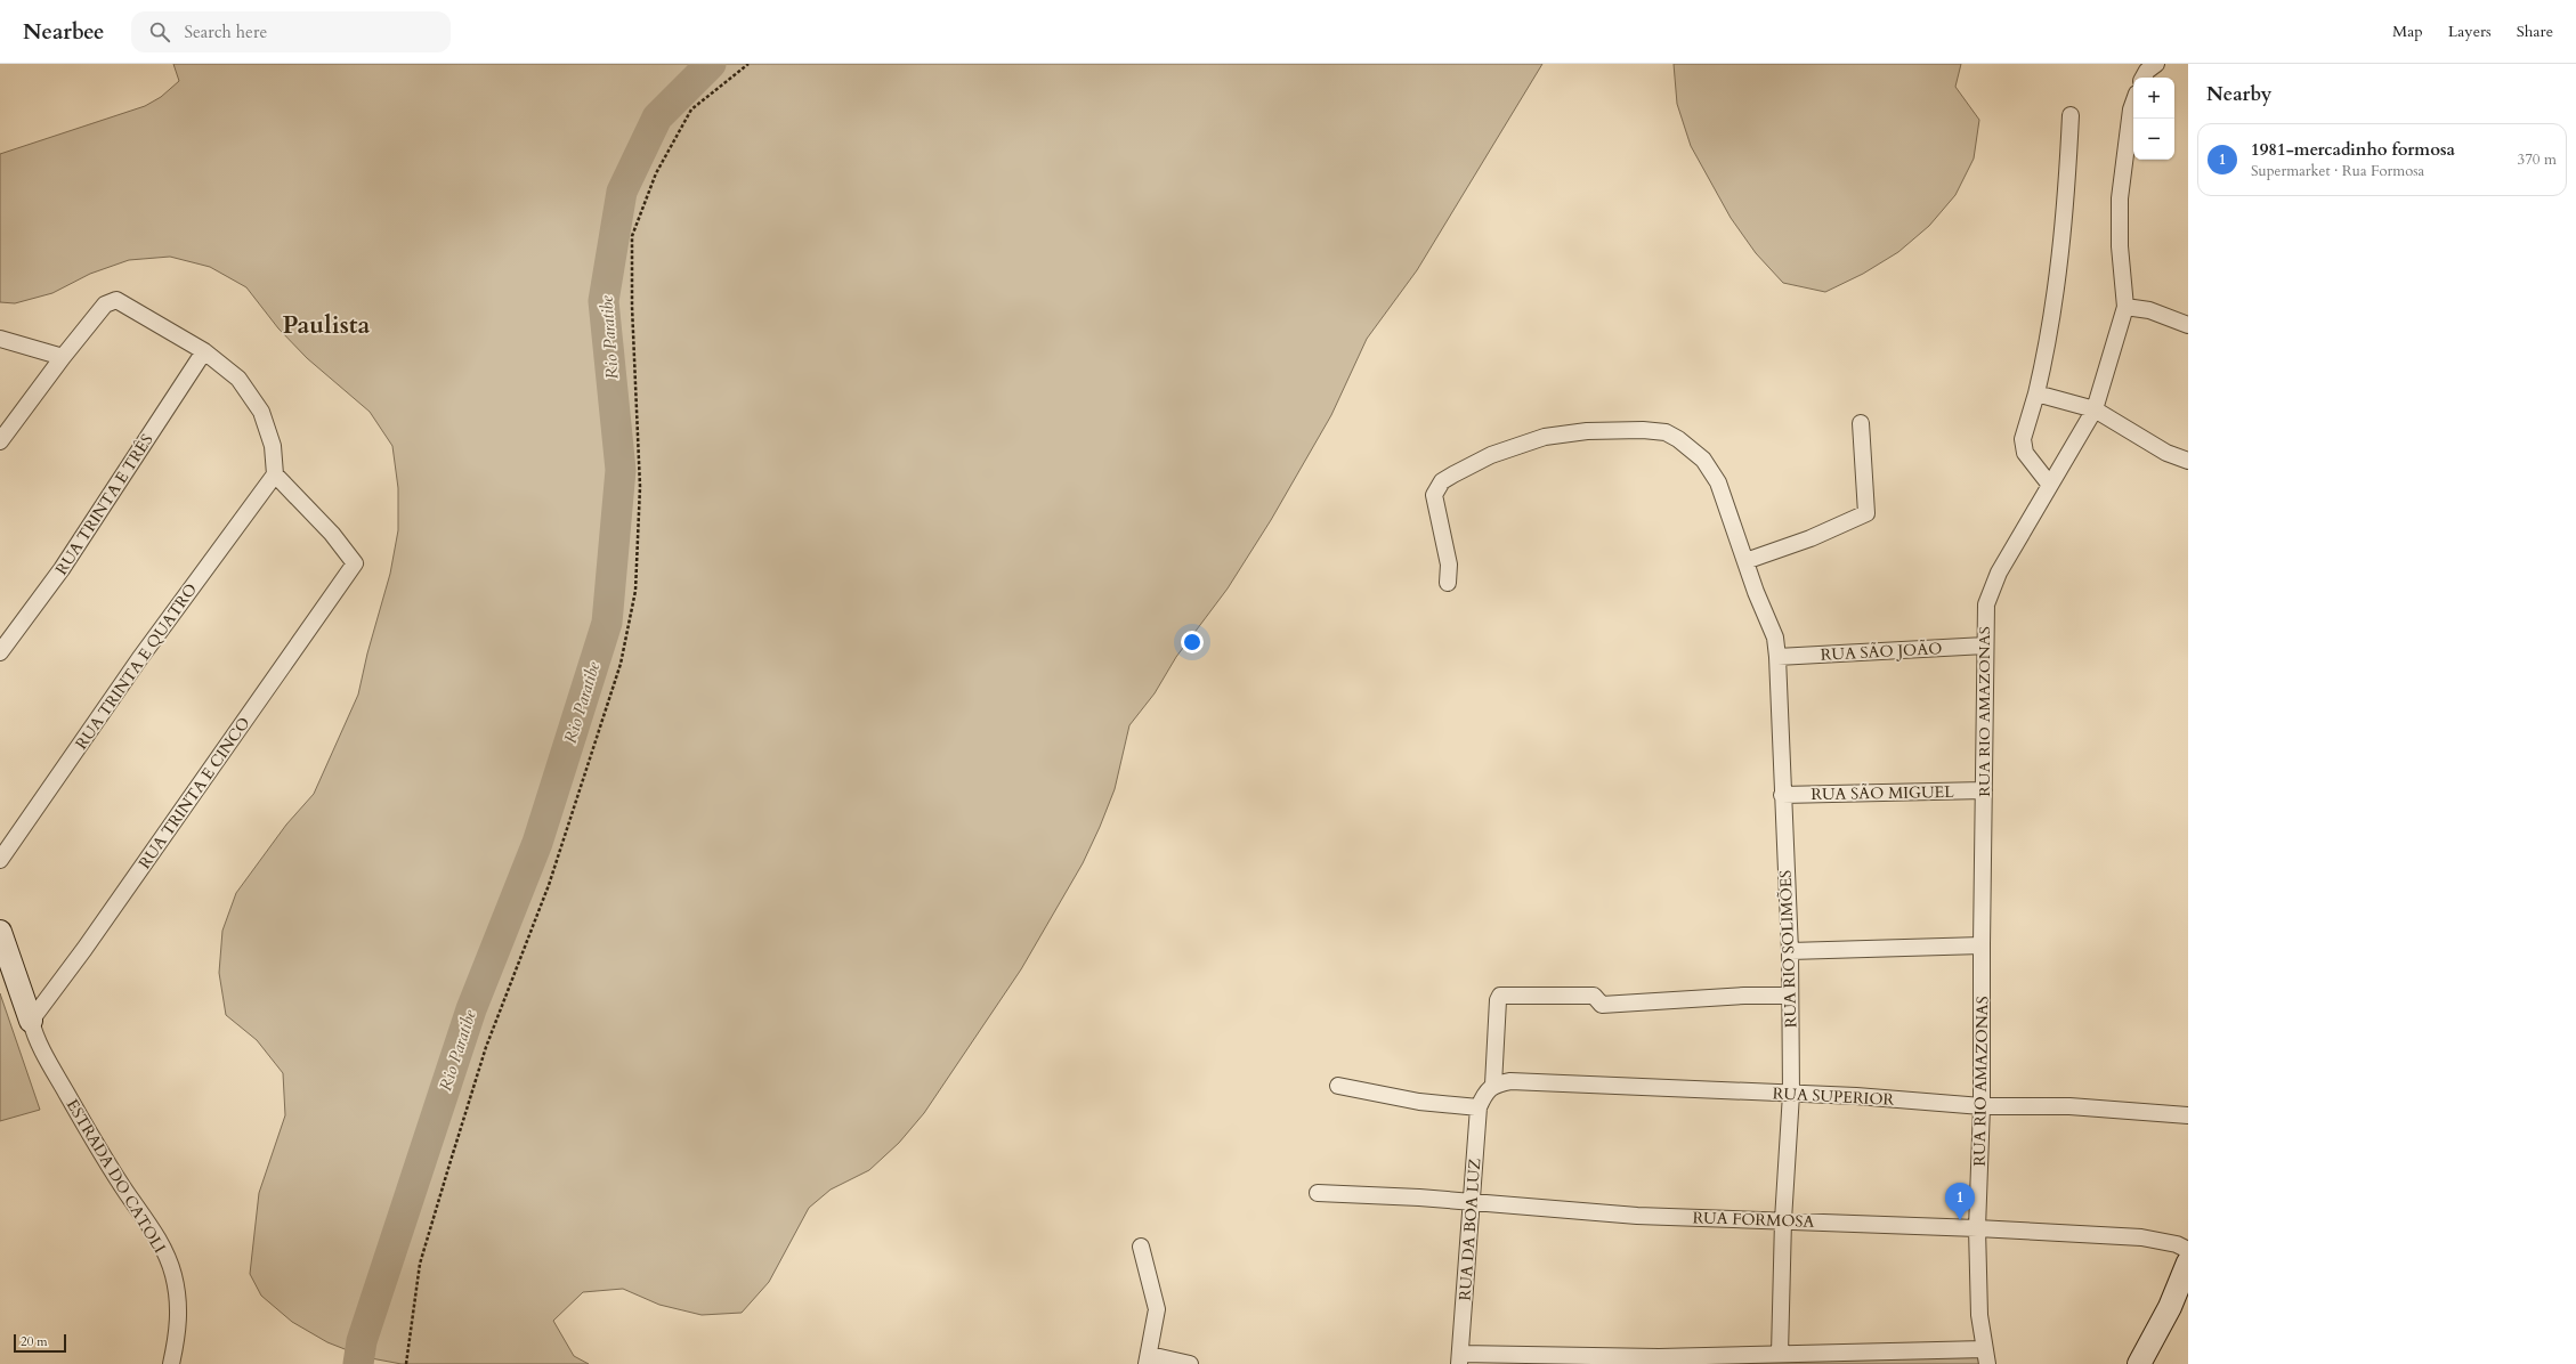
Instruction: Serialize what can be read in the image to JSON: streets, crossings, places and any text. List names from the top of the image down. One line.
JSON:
{"streets":{"street":["RUA TRINTA E TRÊS","RUA SÃO JOÃO","RUA TRINTA E QUATRO","RUA RIO AMAZONAS","RUA TRINTA E CINCO","RUA SÃO MIGUEL","RUA RIO SOLIMÕES","RUA SUPERIOR","ESTRADA DO CATOLI","RUA FORMOSA","RUA DA BOA LUZ"]},"crossings":[["RUA SÃO JOÃO","RUA RIO AMAZONAS"],["RUA SÃO JOÃO","RUA RIO SOLIMÕES"],["RUA TRINTA E QUATRO","RUA TRINTA E CINCO"],["RUA RIO AMAZONAS","RUA SÃO MIGUEL"],["RUA RIO AMAZONAS","RUA SUPERIOR"],["RUA RIO AMAZONAS","RUA FORMOSA"],["RUA TRINTA E CINCO","ESTRADA DO CATOLI"],["RUA SÃO MIGUEL","RUA RIO SOLIMÕES"],["RUA RIO SOLIMÕES","RUA SUPERIOR"],["RUA RIO SOLIMÕES","RUA FORMOSA"],["RUA RIO SOLIMÕES","RUA DA BOA LUZ"],["RUA SUPERIOR","RUA DA BOA LUZ"],["RUA FORMOSA","RUA DA BOA LUZ"]],"districts":["Paulista"],"water":["Rio Paratibe"],"scale_bar":"20 m","page":{"header":"Nearbee","search":"Search here","nav":["Map","Layers","Share"],"heading":"Nearby","map_buttons":["+","−"],"list":[{"mark":"1","name":"1981-mercadinho formosa","note":"Supermarket · Rua Formosa","value":"370 m"}],"pins":"1","scale":"20 m"}}
